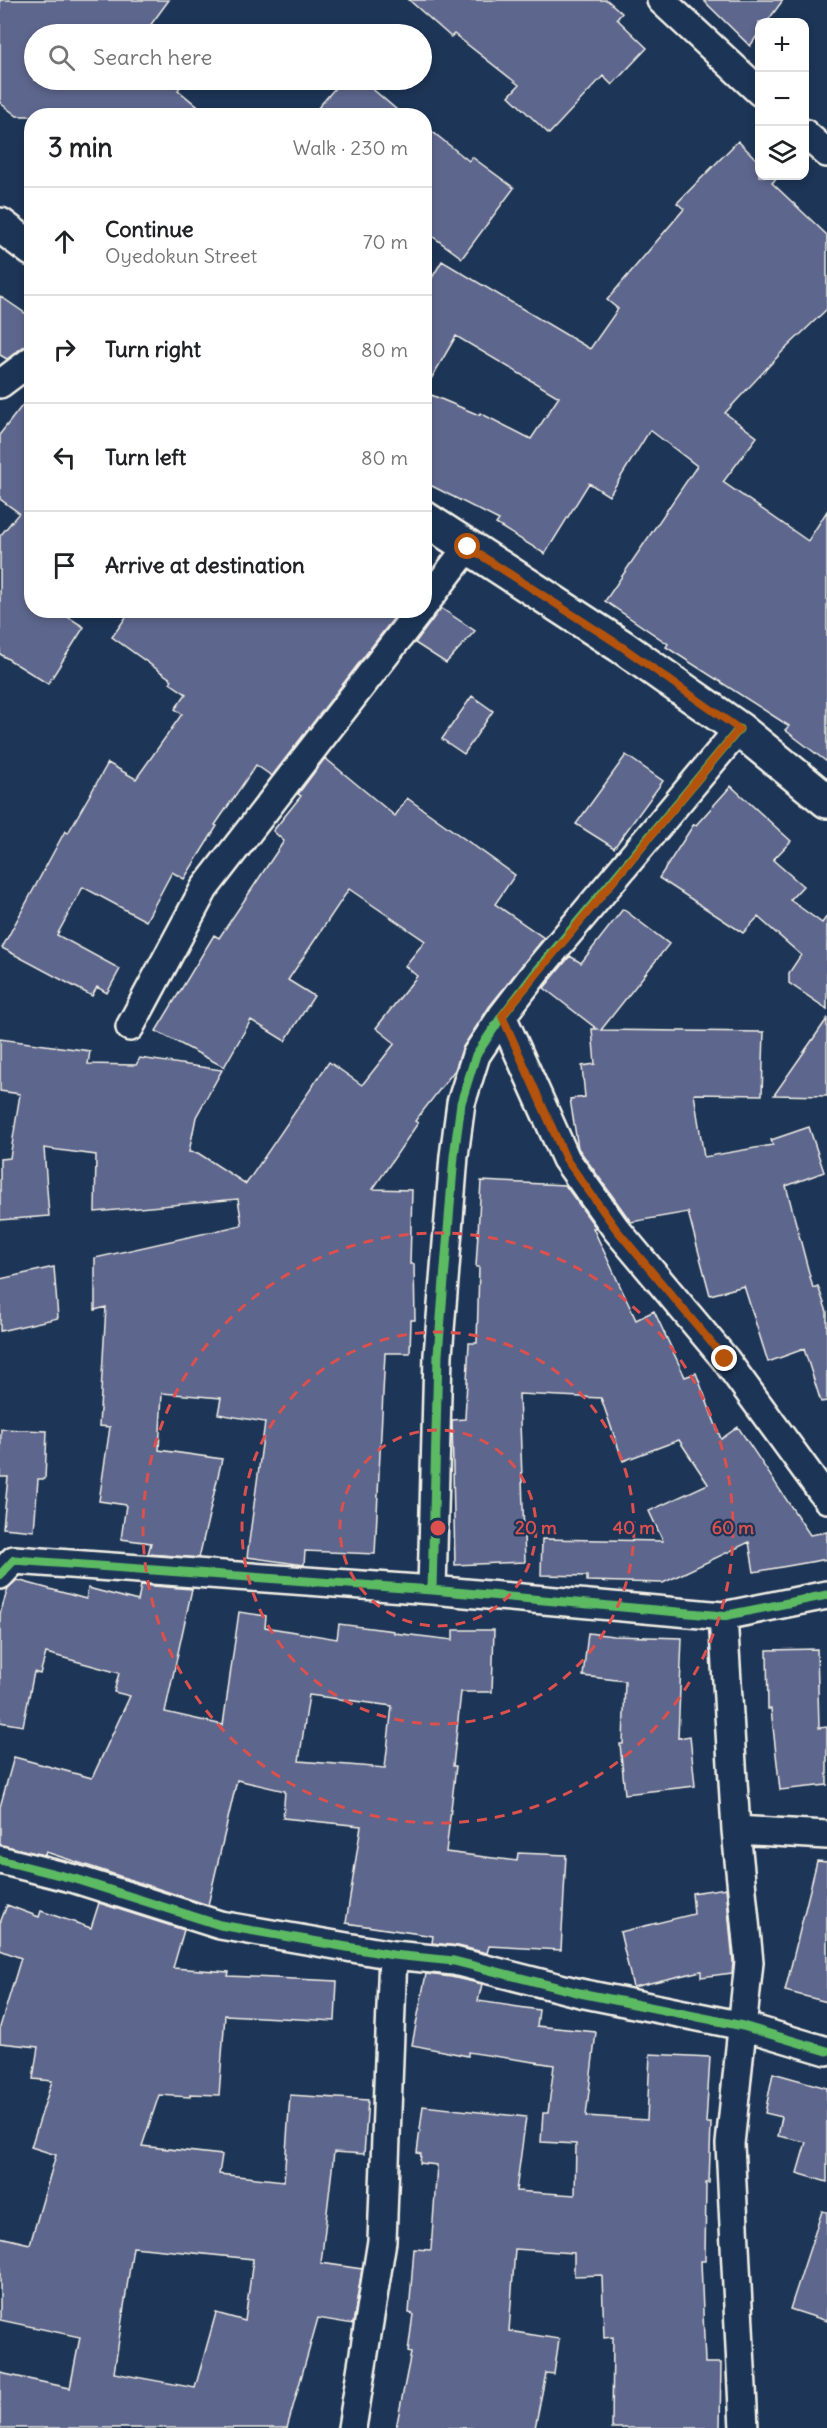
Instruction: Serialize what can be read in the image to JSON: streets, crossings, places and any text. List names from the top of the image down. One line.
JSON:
{"page":{"map_buttons":["+","−"],"search":"Search here","heading":["3 min","Walk · 230 m"],"list":[["Continue","Oyedokun Street","70 m"],["Turn right","80 m"],["Turn left","80 m"],"Arrive at destination"]},"rings":["20 m","40 m","60 m"]}
